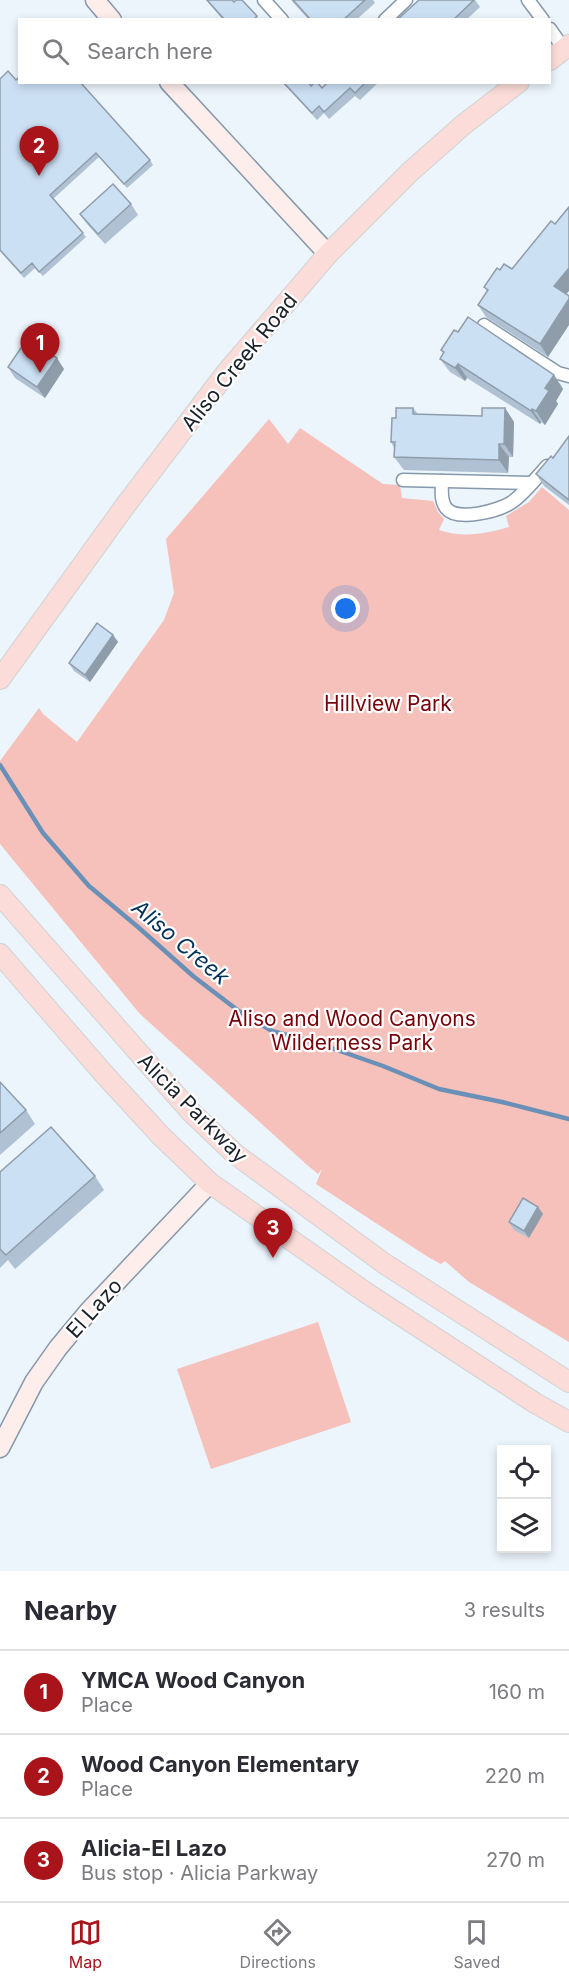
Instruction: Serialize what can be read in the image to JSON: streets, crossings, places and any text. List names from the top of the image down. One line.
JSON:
{"streets":{"main road":["Aliso Creek Road","Alicia Parkway"],"street":["El Lazo"]},"crossings":[["Alicia Parkway","El Lazo"]],"water":["Aliso Creek"],"parks":["Hillview Park","Aliso and Wood Canyons Wilderness Park"],"page":{"search":"Search here","pins":["2","1","3"],"heading":["Nearby","3 results"],"list":[{"mark":"1","name":"YMCA Wood Canyon","note":"Place","value":"160 m"},{"mark":"2","name":"Wood Canyon Elementary","note":"Place","value":"220 m"},{"mark":"3","name":"Alicia-El Lazo","note":"Bus stop · Alicia Parkway","value":"270 m"}],"nav":["Map","Directions","Saved"]}}
